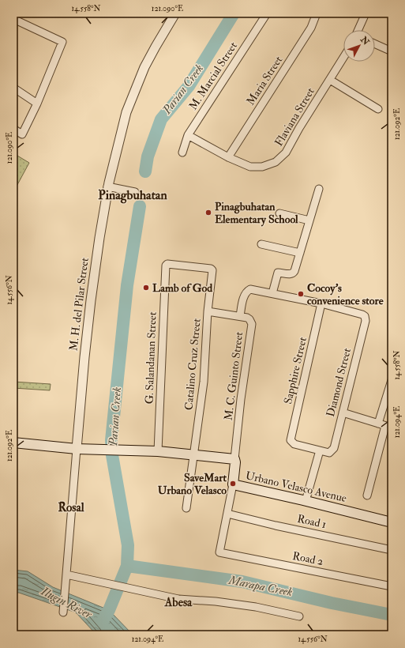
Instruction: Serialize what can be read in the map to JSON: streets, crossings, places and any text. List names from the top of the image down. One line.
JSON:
{"streets":{"main road":["Urbano Velasco Avenue"],"street":["M. Marcial Street","Maria Street","Flaviana Street","M. H. del Pilar Street","G. Salandanan Street","Catalino Cruz Street","Sapphire Street","M. C. Guinto Street","Diamond Street","Road 1","Road 2"]},"crossings":[["M. Marcial Street","Flaviana Street"],["Maria Street","Flaviana Street"],["M. H. del Pilar Street","Urbano Velasco Avenue"],["G. Salandanan Street","Catalino Cruz Street"],["G. Salandanan Street","Urbano Velasco Avenue"],["Catalino Cruz Street","M. C. Guinto Street"],["Catalino Cruz Street","Urbano Velasco Avenue"],["Sapphire Street","Diamond Street"],["M. C. Guinto Street","Urbano Velasco Avenue"],["Road 1","Road 2"]],"districts":["Pinagbuhatan","Rosal","Abesa"],"water":["Parian Creek","Marapa Creek","Ilugin River"],"places":["Pinagbuhatan Elementary School","Lamb of God","Cocoy's convenience store","SaveMart Urbano Velasco"],"north":"top right","coordinates":["14.558°N","121.090°E","121.092°E","14.556°N","121.094°E"]}
